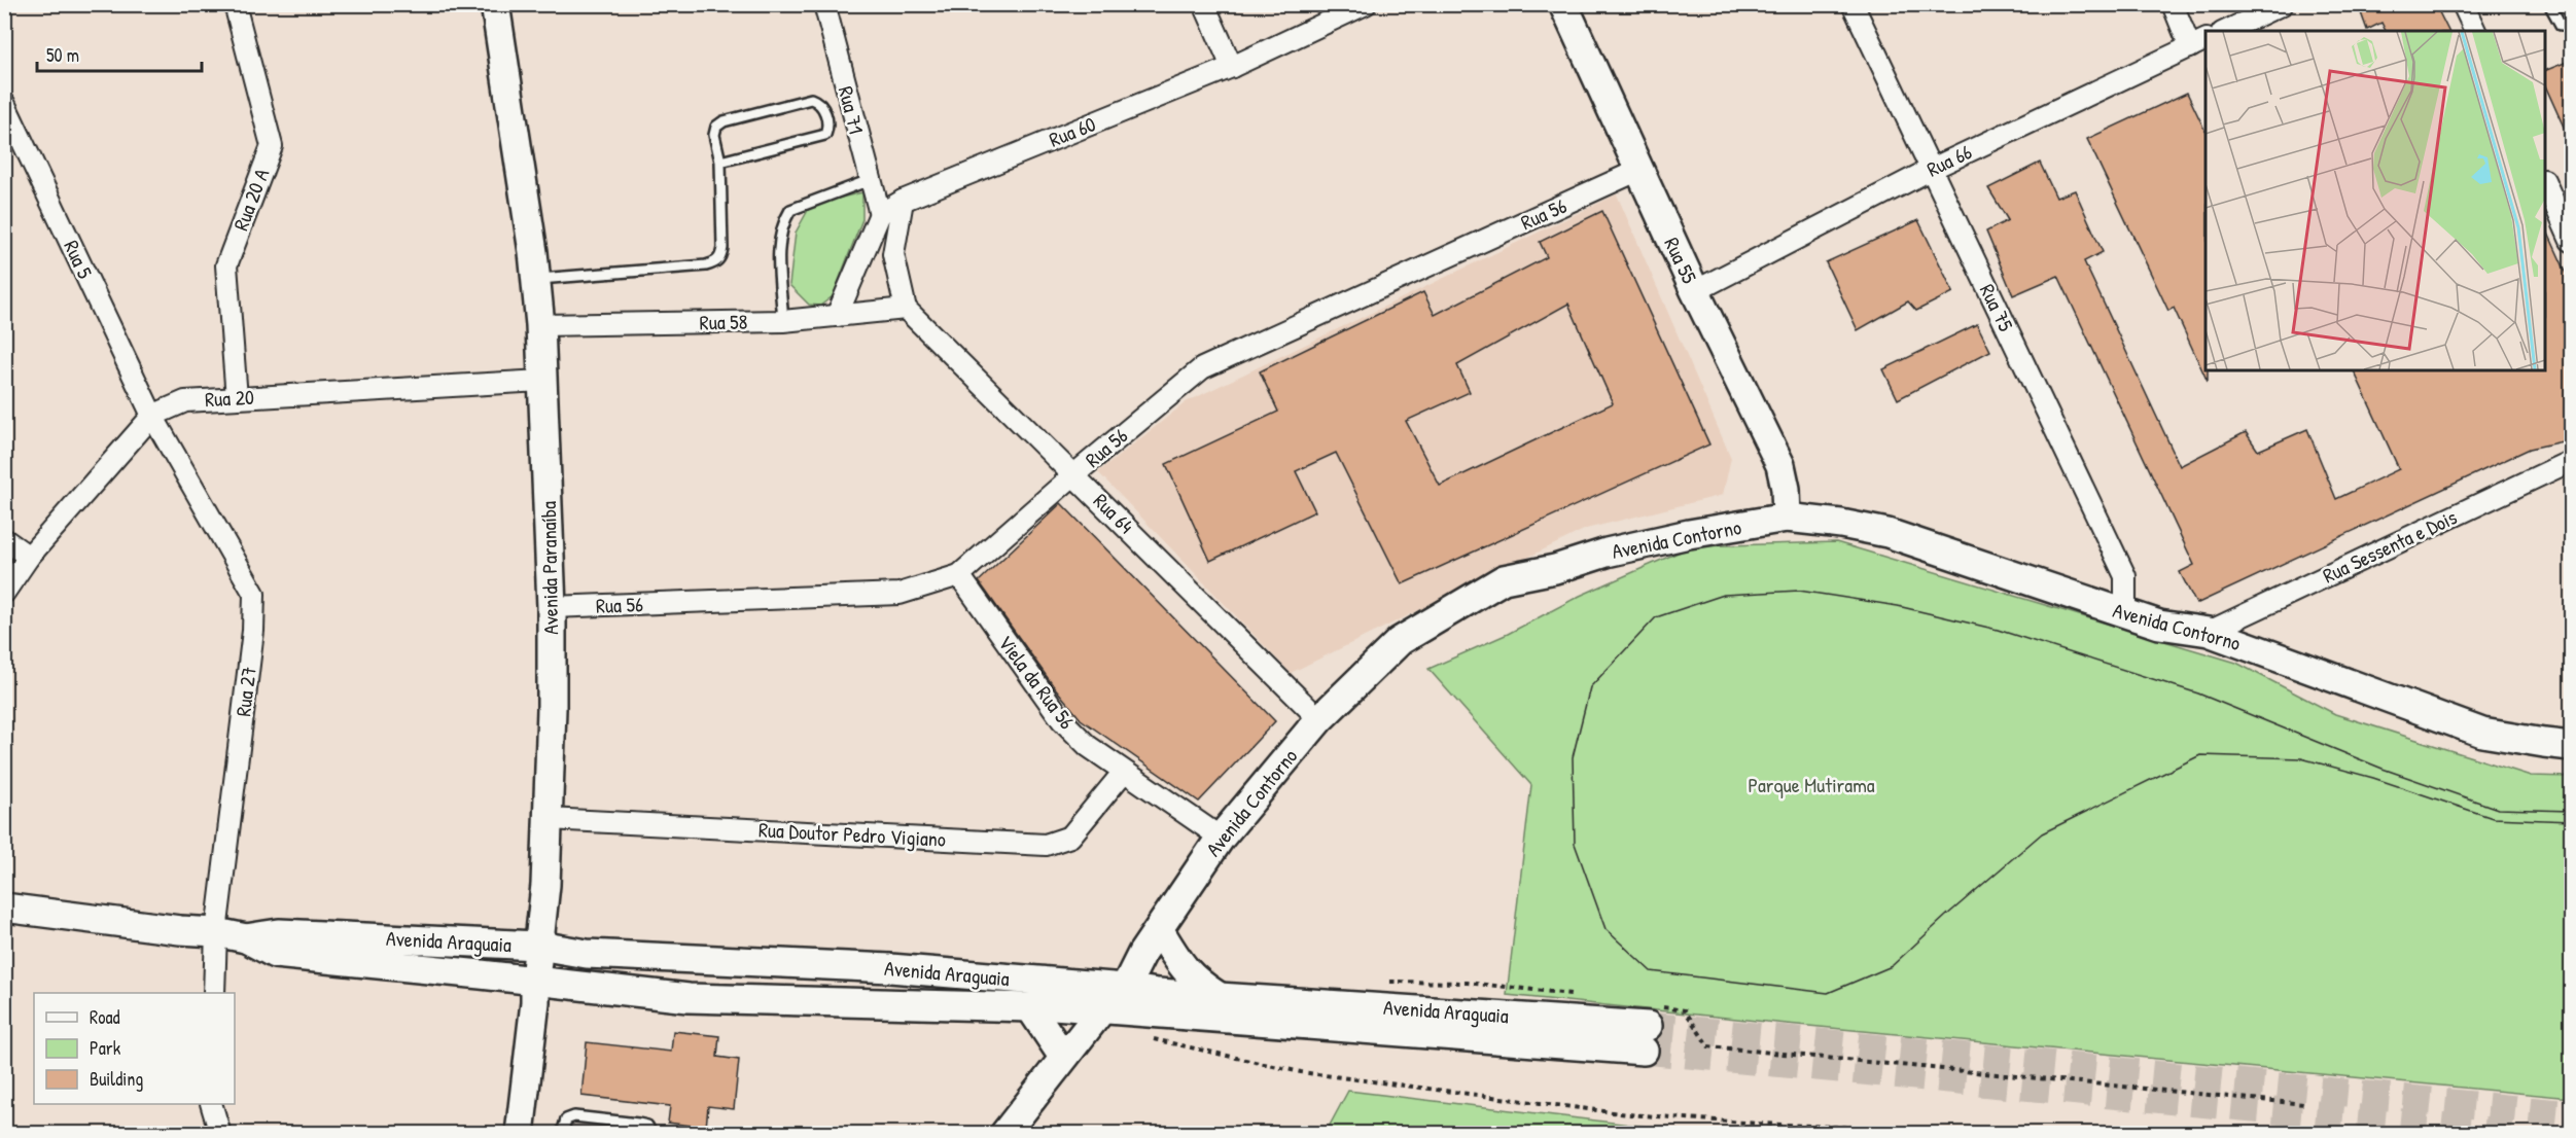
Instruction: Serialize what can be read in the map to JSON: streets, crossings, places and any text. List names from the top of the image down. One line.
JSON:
{"streets":{"main road":["Rua 55","Avenida Contorno","Avenida Paranaíba","Avenida Araguaia"],"street":["Rua 71","Rua 60","Rua 66","Rua 20 A","Rua 56","Rua 5","Rua 75","Rua 58","Rua 20","Rua 64","Rua Sessenta e Dois","Viela da Rua 56","Rua 27","Rua Doutor Pedro Vigiano"]},"crossings":[["Rua 71","Rua 60"],["Rua 66","Rua 55"],["Rua 66","Rua 75"],["Rua 20 A","Rua 20"],["Rua 56","Rua 55"],["Rua 56","Rua 64"],["Rua 56","Avenida Paranaíba"],["Rua 56","Viela da Rua 56"],["Rua 5","Rua 20"],["Rua 5","Rua 27"],["Rua 55","Avenida Contorno"],["Rua 75","Avenida Contorno"],["Rua 58","Rua 64"],["Rua 58","Avenida Paranaíba"],["Rua 20","Avenida Paranaíba"],["Rua 20","Rua 27"],["Rua 64","Avenida Contorno"],["Avenida Contorno","Rua Sessenta e Dois"],["Avenida Contorno","Viela da Rua 56"],["Avenida Contorno","Avenida Araguaia"],["Avenida Paranaíba","Rua Doutor Pedro Vigiano"],["Avenida Paranaíba","Avenida Araguaia"],["Viela da Rua 56","Rua Doutor Pedro Vigiano"],["Rua 27","Avenida Araguaia"]],"parks":["Parque Mutirama"],"legend":["Road","Park","Building"],"scale_bar":"50 m"}
